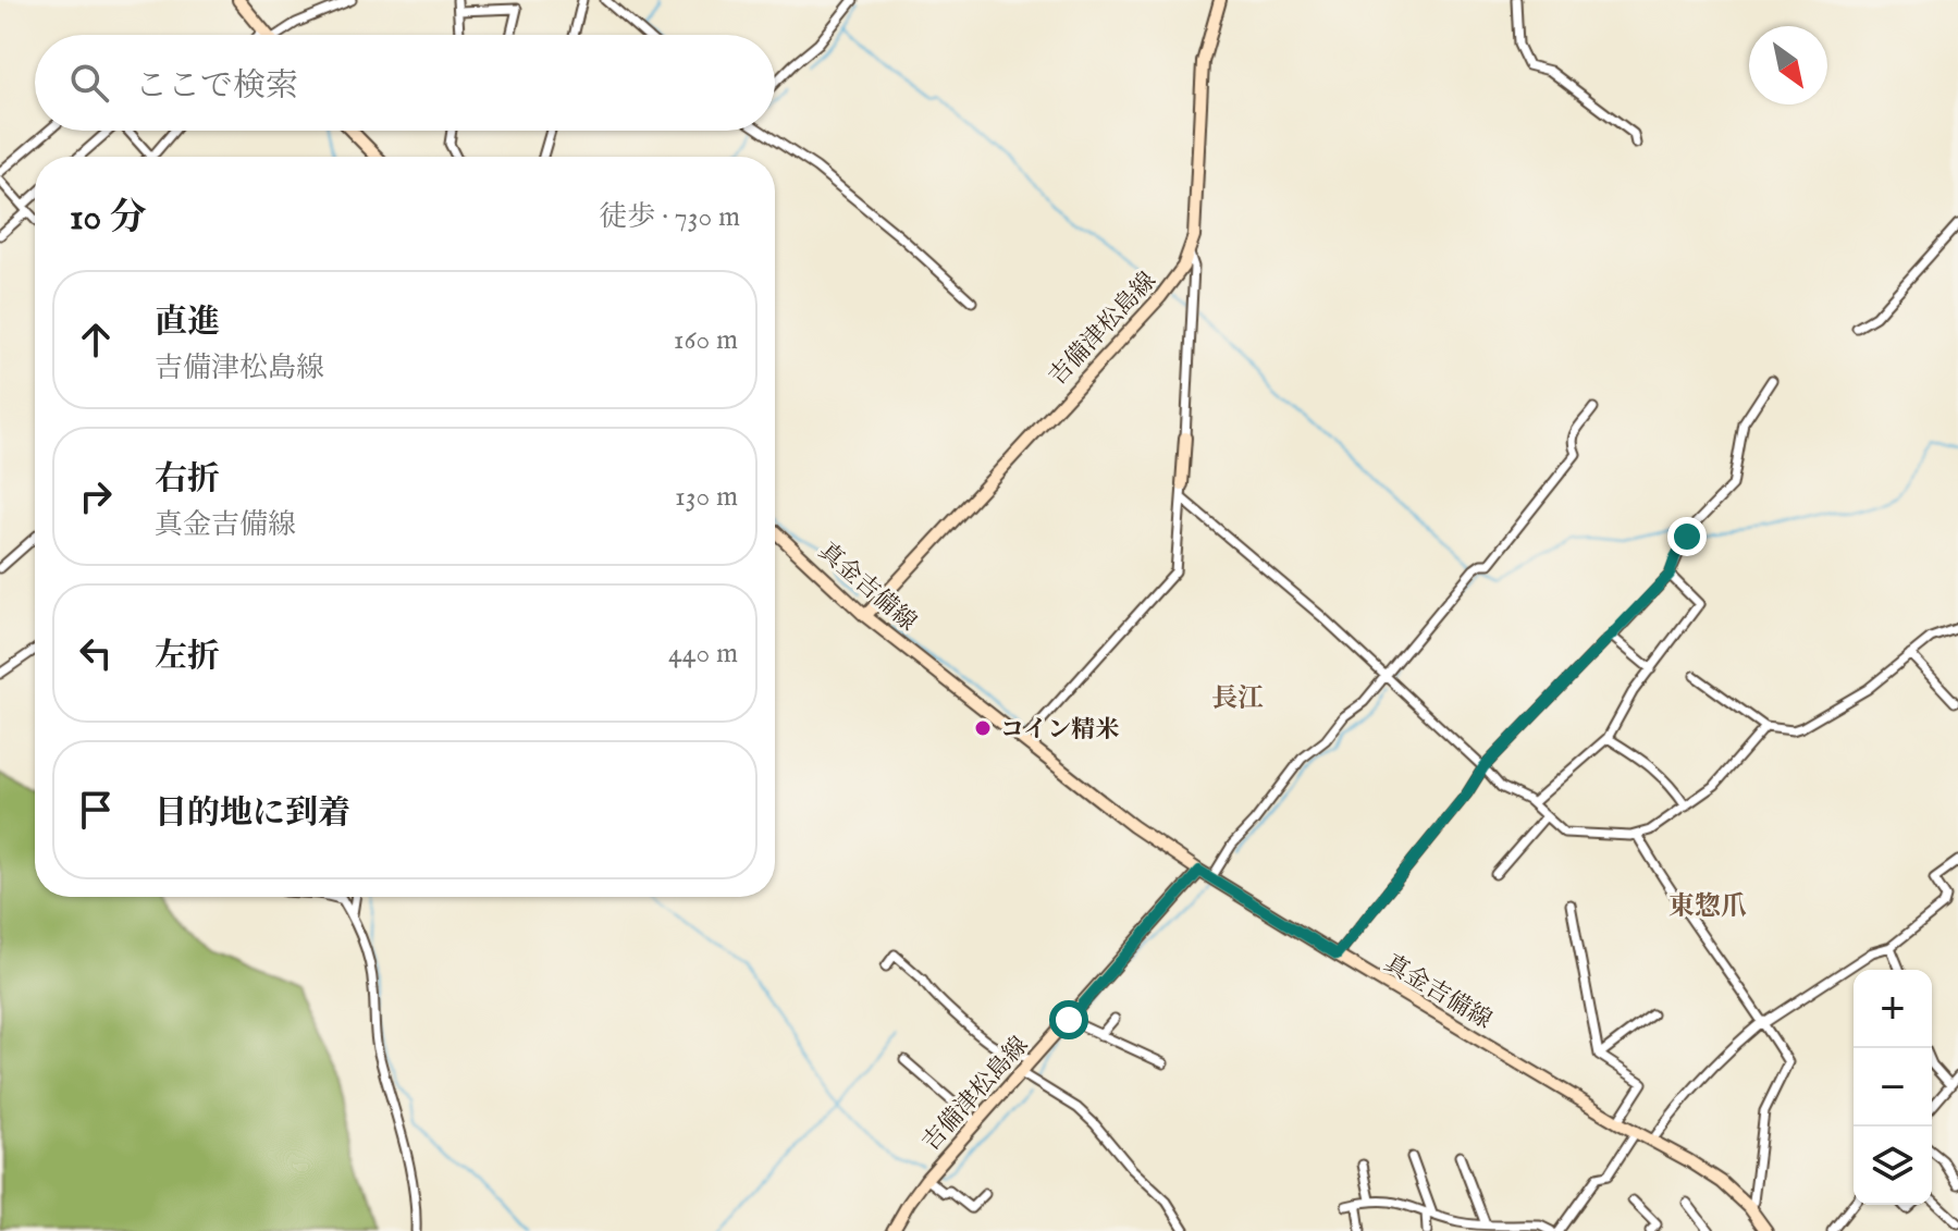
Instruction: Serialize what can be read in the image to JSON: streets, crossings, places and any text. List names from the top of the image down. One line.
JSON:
{"streets":{"main road":["吉備津松島線","真金吉備線"]},"crossings":[["吉備津松島線","真金吉備線"]],"districts":["長江","東惣爪"],"places":["コイン精米"],"north":"bottom right","page":{"search":"ここで検索","heading":["10 分","徒歩 · 730 m"],"list":[["直進","吉備津松島線","160 m"],["右折","真金吉備線","130 m"],["左折","440 m"],"目的地に到着"],"map_buttons":["+","−"]}}
